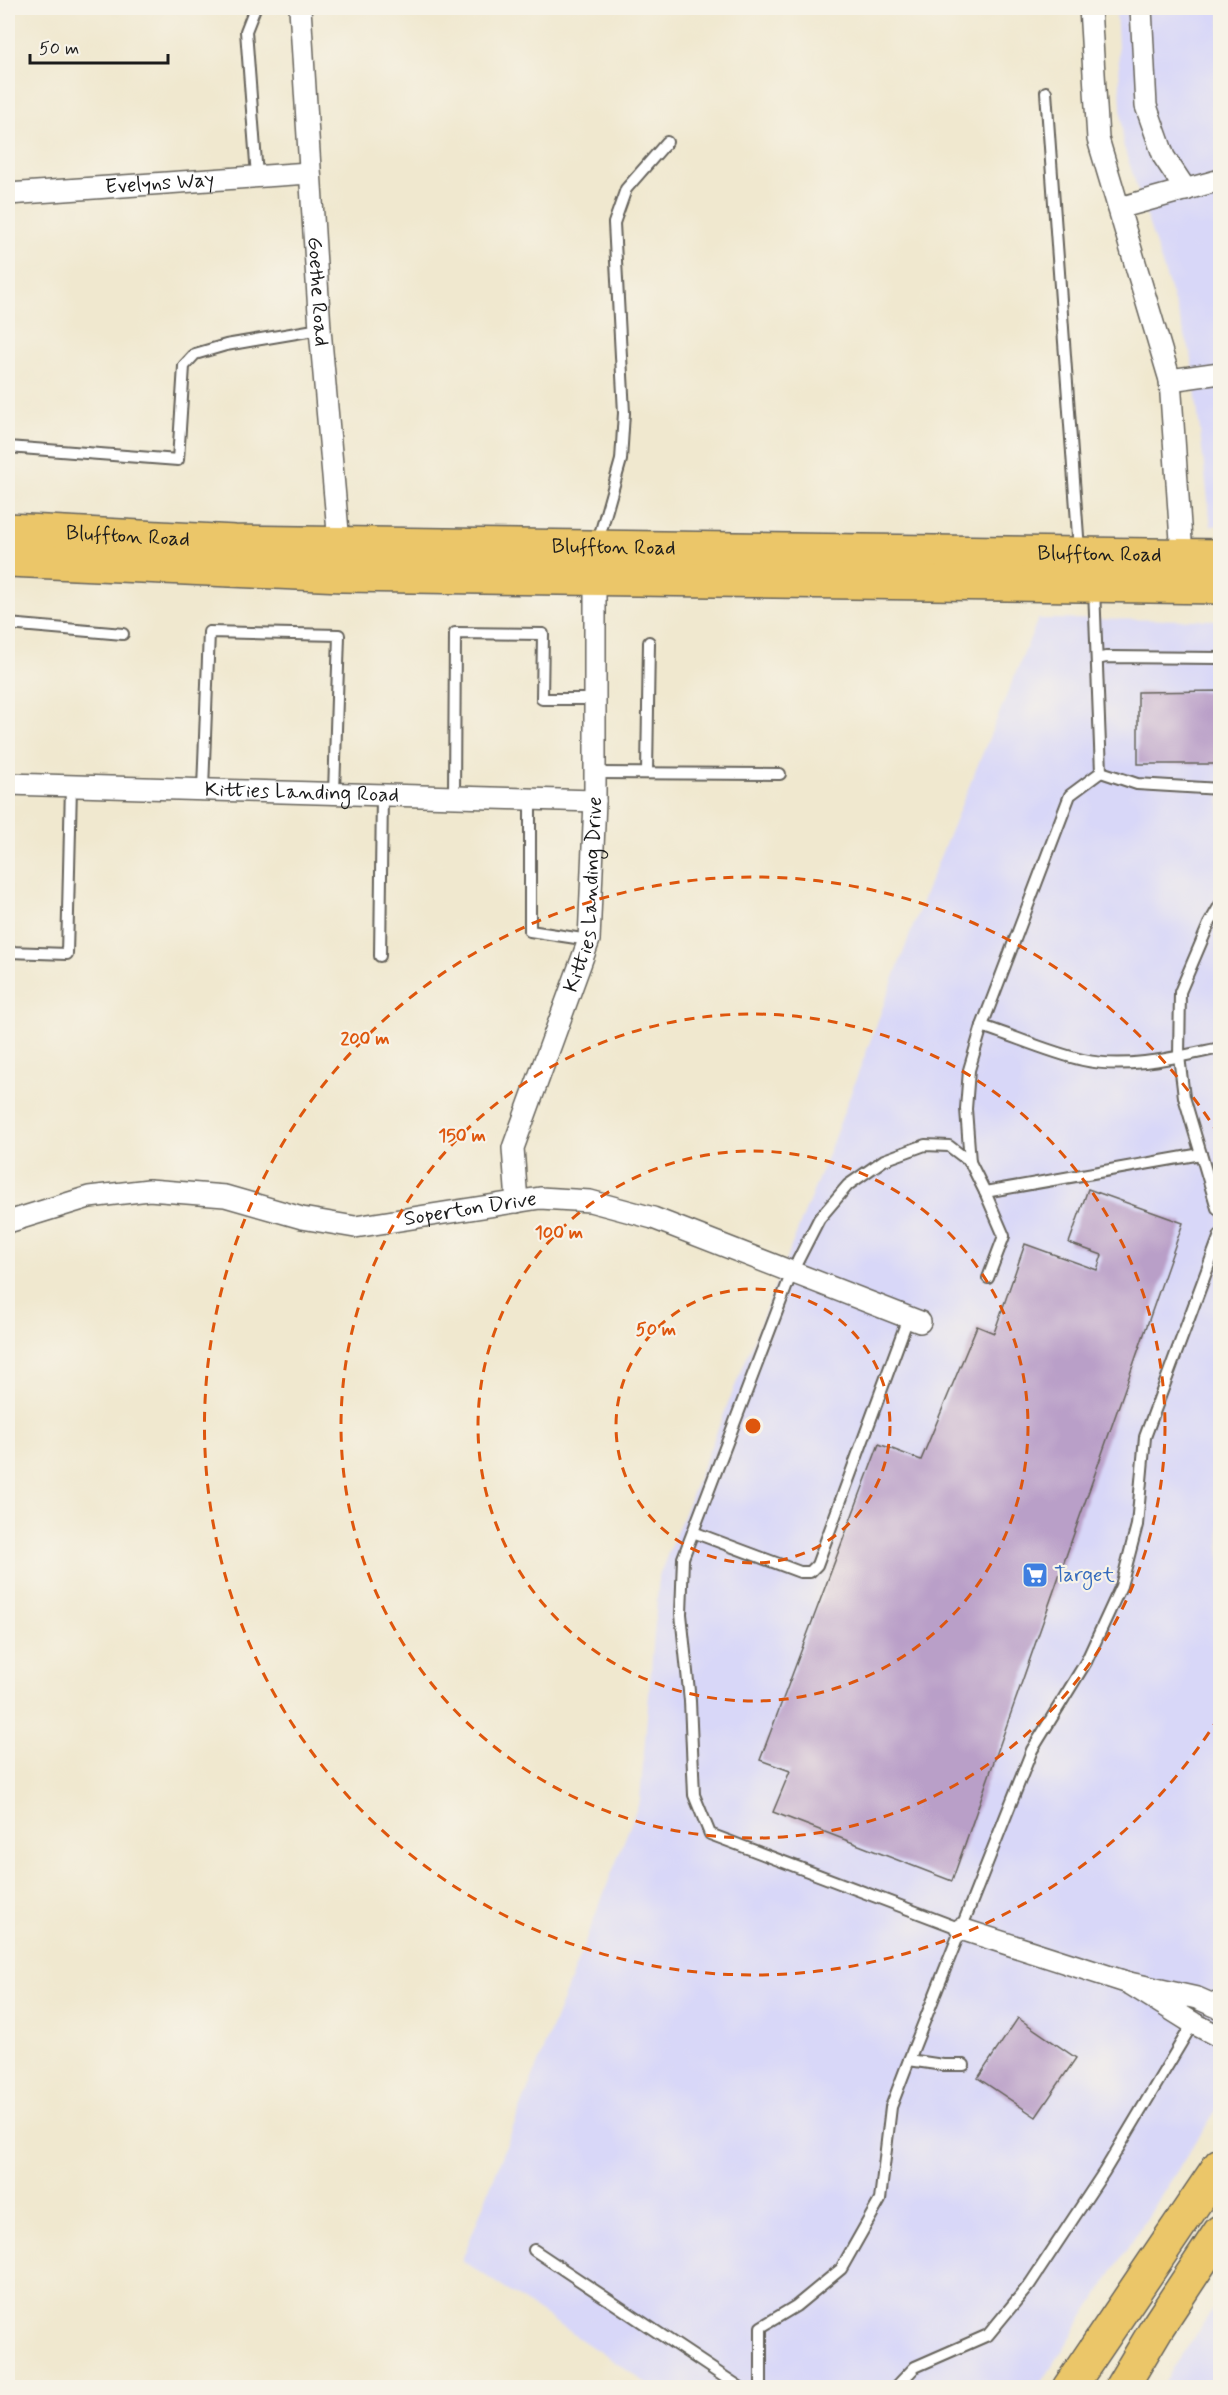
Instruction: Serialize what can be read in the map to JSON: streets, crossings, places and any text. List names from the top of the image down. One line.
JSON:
{"streets":{"main road":["Bluffton Road"],"street":["Evelyns Way","Goethe Road","Kitties Landing Road","Kitties Landing Drive","Soperton Drive"]},"crossings":[["Evelyns Way","Goethe Road"],["Goethe Road","Bluffton Road"],["Bluffton Road","Kitties Landing Drive"],["Kitties Landing Road","Kitties Landing Drive"],["Kitties Landing Drive","Soperton Drive"]],"places":{"supermarket":["Target"]},"scale_bar":"50 m","rings":["200 m","150 m","100 m","50 m"]}
